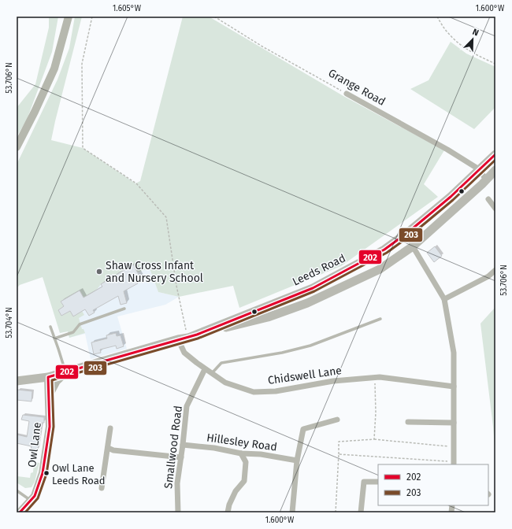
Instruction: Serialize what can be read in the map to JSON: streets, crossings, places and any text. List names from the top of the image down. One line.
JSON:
{"streets":{"main road":["Leeds Road","Owl Lane"],"street":["Grange Road","Chidswell Lane","Hillesley Road","Smallwood Road"]},"crossings":[["Grange Road","Leeds Road"],["Leeds Road","Chidswell Lane"],["Leeds Road","Owl Lane"],["Chidswell Lane","Smallwood Road"],["Hillesley Road","Smallwood Road"]],"places":["Shaw Cross Infant and Nursery School","Owl Lane Leeds Road"],"lines":["transit line 202","transit line 203"],"legend":["202","203"],"north":"top right","coordinates":["1.605°W","1.600°W","53.706°N","53.704°N"]}
